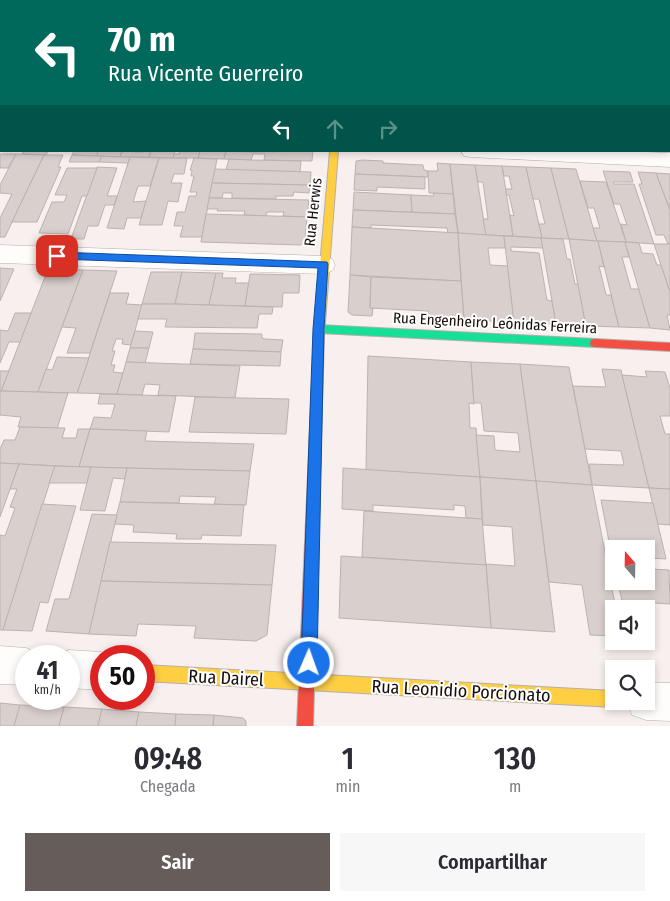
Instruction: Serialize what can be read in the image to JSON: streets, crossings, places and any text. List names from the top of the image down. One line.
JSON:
{"streets":{"street":["Rua Herwis","Rua Engenheiro Leônidas Ferreira","Rua Dairel","Rua Leonidio Porcionato"]},"crossings":[["Rua Herwis","Rua Engenheiro Leônidas Ferreira"],["Rua Herwis","Rua Dairel"],["Rua Herwis","Rua Leonidio Porcionato"],["Rua Dairel","Rua Leonidio Porcionato"]],"north":"top","page":{"turn":["70 m","Rua Vicente Guerreiro"],"speed":"41 km/h","limit":"50","eta":["09:48","Chegada","1","min","130","m"],"buttons":["Sair","Compartilhar"]}}
